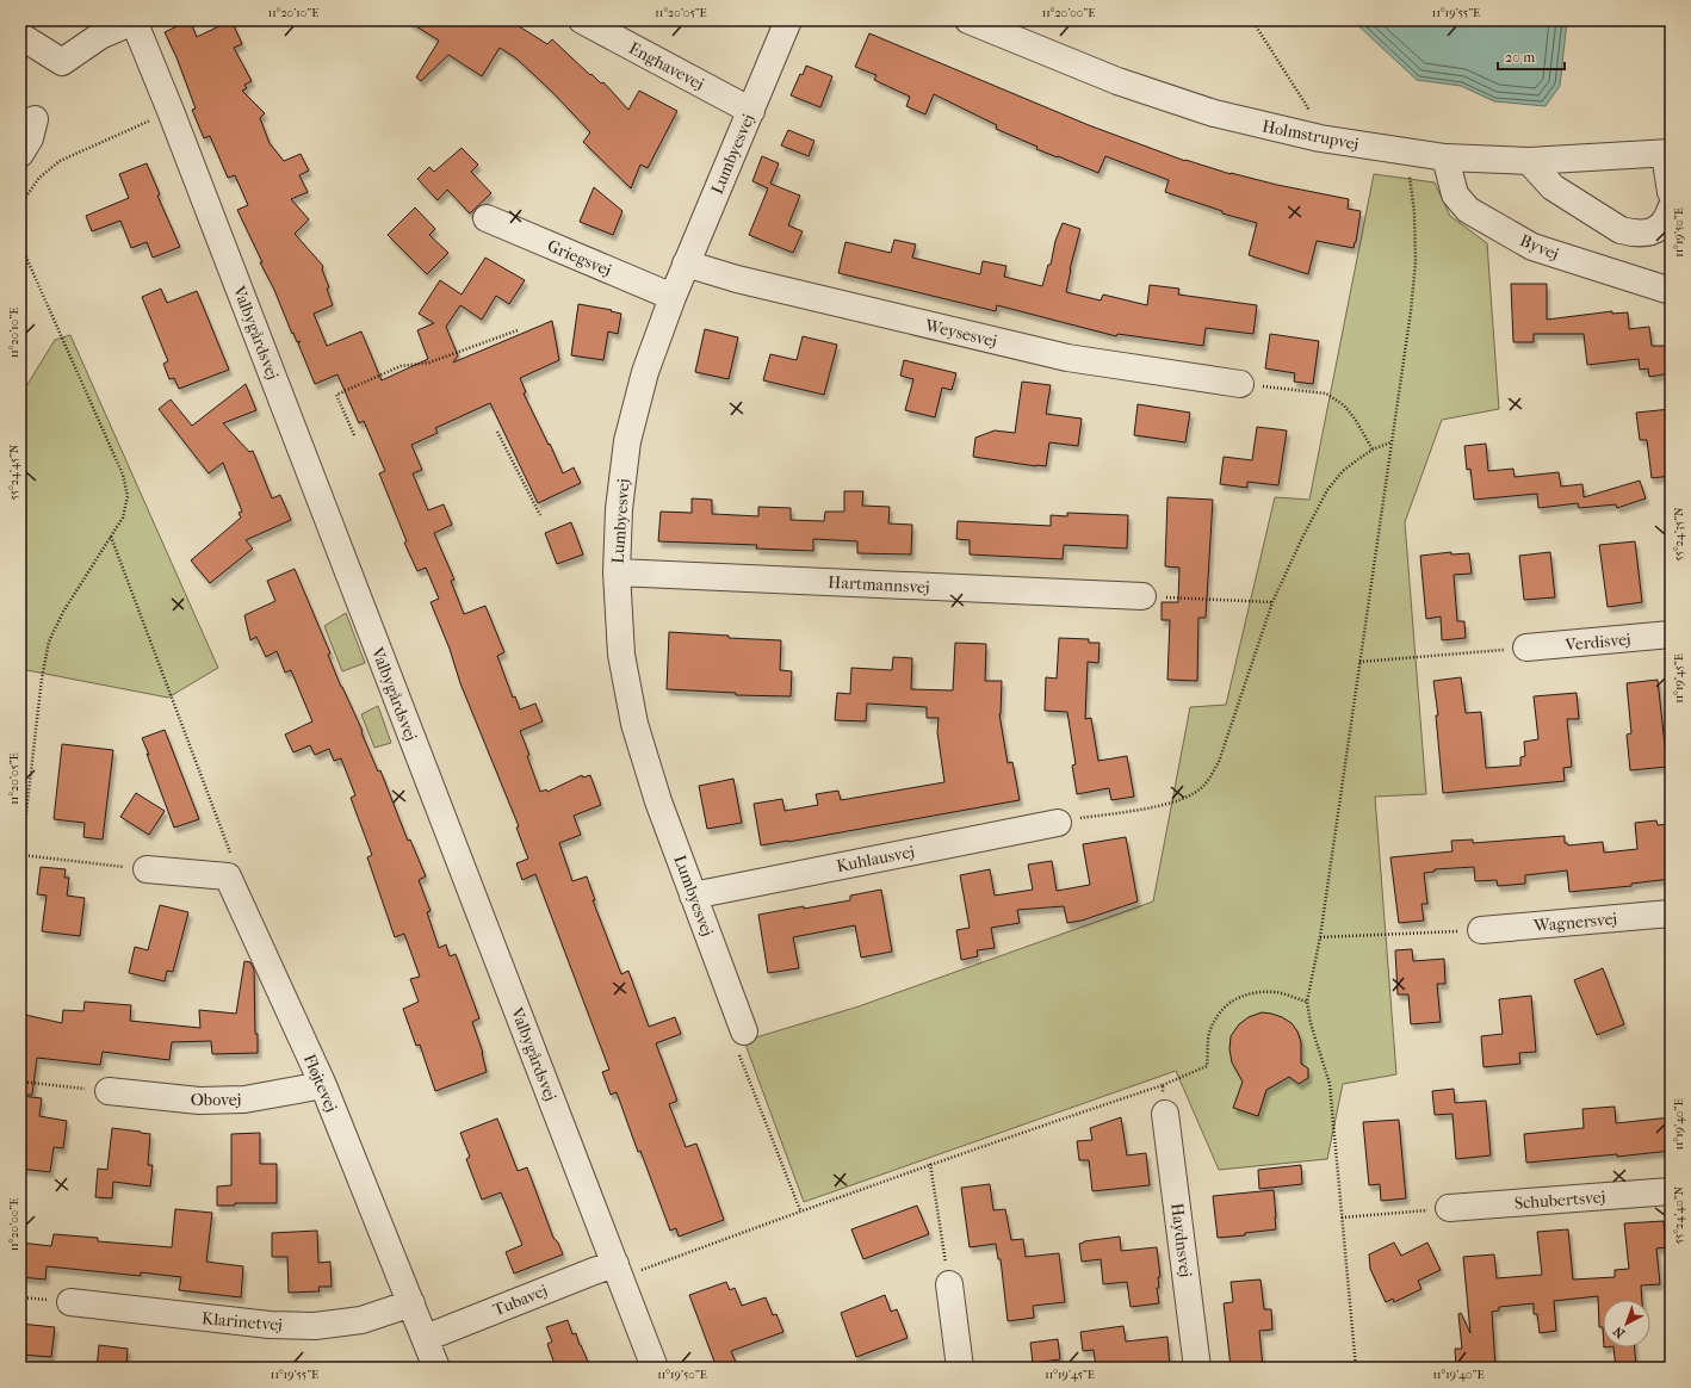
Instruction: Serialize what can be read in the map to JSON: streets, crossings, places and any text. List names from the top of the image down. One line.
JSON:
{"streets":{"street":["Enghavevej","Holmstrupvej","Lumbyesvej","Byvej","Griegsvej","Valbygårdsvej","Weysesvej","Hartmannsvej","Verdisvej","Kuhlausvej","Wagnersvej","Fløjtevej","Obovej","Schubertsvej","Haydnsvej","Tubavej","Klarinetvej"]},"crossings":[["Enghavevej","Lumbyesvej"],["Holmstrupvej","Byvej"],["Lumbyesvej","Griegsvej"],["Lumbyesvej","Weysesvej"],["Lumbyesvej","Hartmannsvej"],["Lumbyesvej","Kuhlausvej"],["Valbygårdsvej","Tubavej"],["Fløjtevej","Obovej"],["Fløjtevej","Tubavej"],["Fløjtevej","Klarinetvej"]],"scale_bar":"20 m","north":"bottom left","coordinates":["11°20'10\"E","11°20'05\"E","11°20'00\"E","11°19'55\"E","11°19'50\"E","55°24'45\"N","55°24'35\"N","11°19'45\"E","11°19'40\"E","55°24'40\"N"]}
